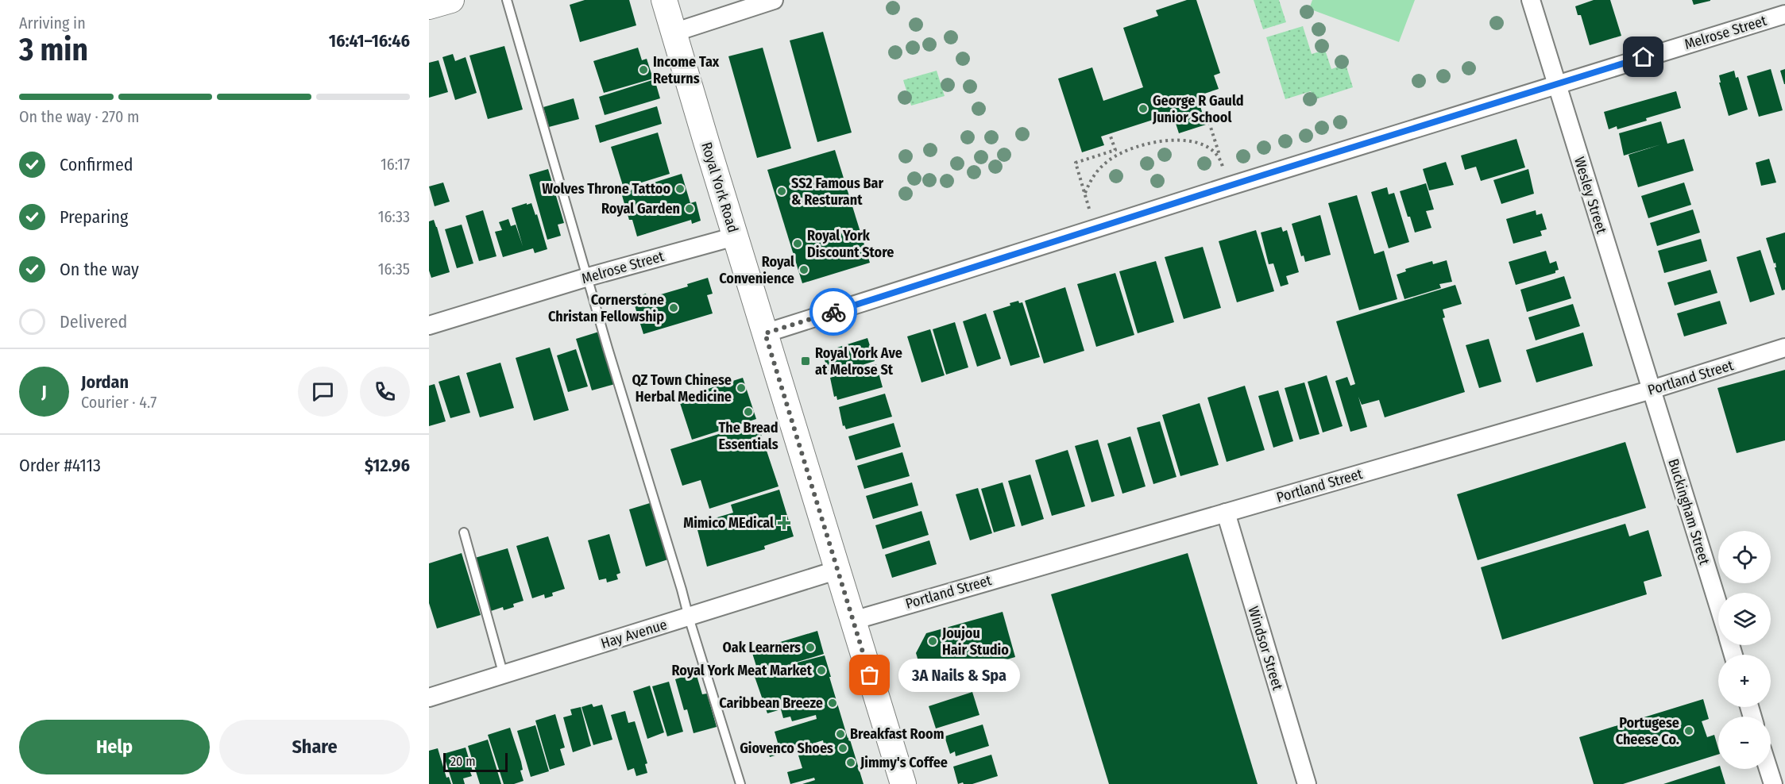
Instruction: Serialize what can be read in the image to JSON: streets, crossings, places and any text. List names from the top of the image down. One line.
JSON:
{"streets":{"main road":["Royal York Road"],"street":["Melrose Street","Wesley Street","Portland Street","Buckingham Street","Hay Avenue","Windsor Street"]},"crossings":[["Melrose Street","Royal York Road"],["Melrose Street","Wesley Street"],["Royal York Road","Portland Street"],["Royal York Road","Hay Avenue"],["Wesley Street","Portland Street"],["Wesley Street","Buckingham Street"],["Portland Street","Buckingham Street"],["Portland Street","Windsor Street"]],"places":{"other":["Income Tax Returns","George R Gauld Junior School","Wolves Throne Tattoo","SS2 Famous Bar & Resturant","Royal Garden","Royal York Discount Store","Royal Convenience","Cornerstone Christan Fellowship","QZ Town Chinese Herbal Medicine","The Bread Essentials","Joujou Hair Studio","Oak Learners","Royal York Meat Market","3A Nails & Spa","Caribbean Breeze","Portugese Cheese Co.","Breakfast Room","Giovenco Shoes","Jimmy's Coffee"],"transit":["Royal York Ave at Melrose St"],"health":["Mimico MEdical"]},"scale_bar":"20 m","page":{"heading":["3 min","Arriving in","16:41–16:46"],"panel":["Jordan","Courier · 4.7","Order #4113","$12.96"],"bar":"On the way · 270 m","list":[["Confirmed","16:17"],["Preparing","16:33"],["On the way","16:35"],"Delivered"],"round":"J","map_buttons":["+","−"],"bubble":"3A Nails & Spa","buttons":["Help","Share"],"scale":"20 m"}}
